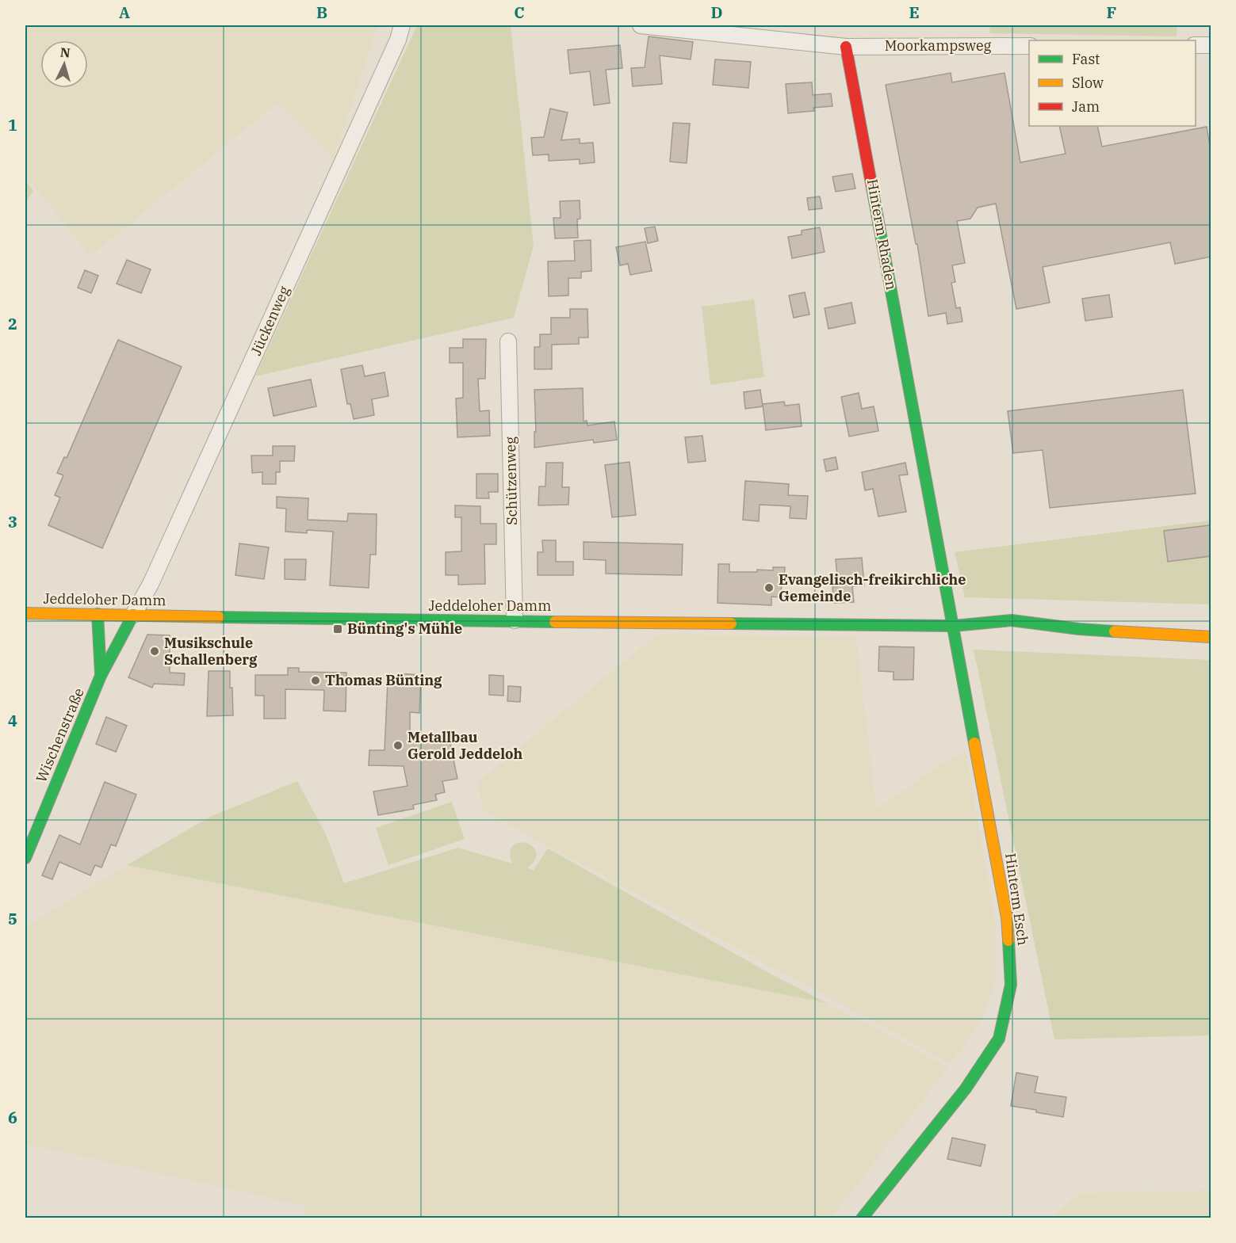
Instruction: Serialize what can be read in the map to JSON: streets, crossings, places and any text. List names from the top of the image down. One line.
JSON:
{"streets":{"street":["Moorkampsweg","Hinterm Rhaden","Jückenweg","Schützenweg","Jeddeloher Damm","Wischenstraße","Hinterm Esch"]},"crossings":[["Moorkampsweg","Hinterm Rhaden"],["Hinterm Rhaden","Jeddeloher Damm"],["Hinterm Rhaden","Hinterm Esch"],["Jückenweg","Jeddeloher Damm"],["Jückenweg","Wischenstraße"],["Schützenweg","Jeddeloher Damm"],["Jeddeloher Damm","Wischenstraße"],["Jeddeloher Damm","Hinterm Esch"]],"places":{"other":["Evangelisch-freikirchliche Gemeinde","Musikschule Schallenberg","Thomas Bünting","Metallbau Gerold Jeddeloh"],"transit":["Bünting's Mühle"]},"legend":["Fast","Slow","Jam"],"north":"top","grid":{"columns":["A","B","C","D","E","F"],"rows":["1","2","3","4","5","6"]}}
